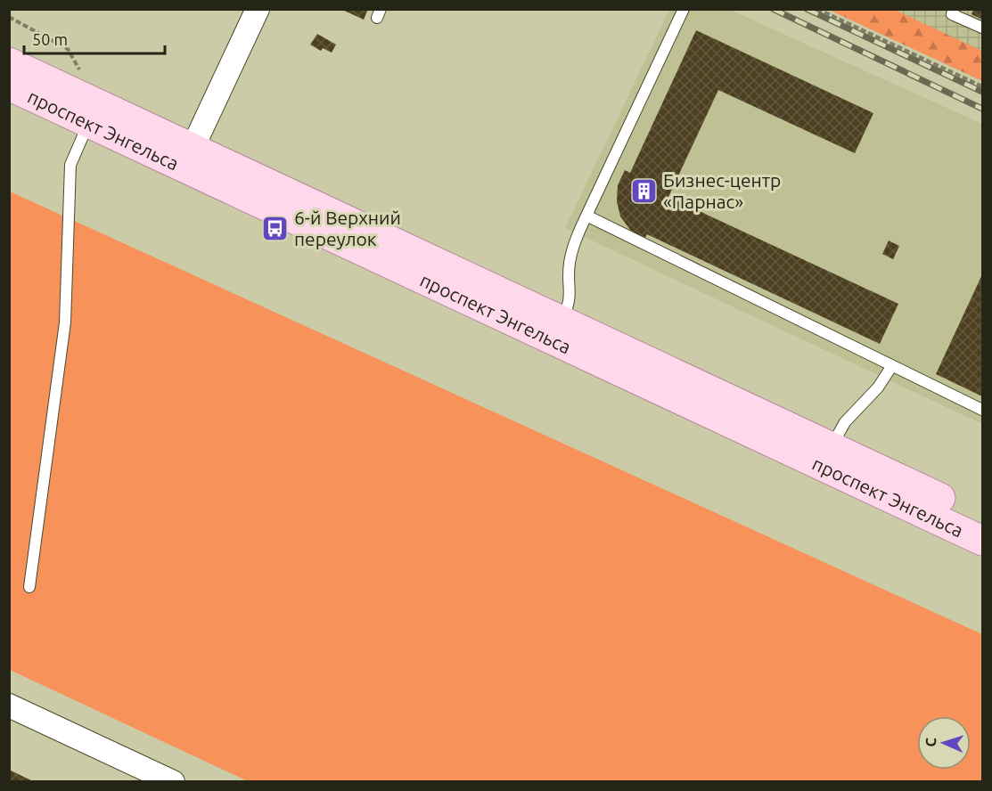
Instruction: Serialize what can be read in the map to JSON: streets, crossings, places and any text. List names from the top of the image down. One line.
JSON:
{"streets":{"main road":["проспект Энгельса"]},"places":{"building":["Бизнес-центр «Парнас»"],"bus stop":["6-й Верхний переулок"]},"scale_bar":"50 m","north":"left"}
